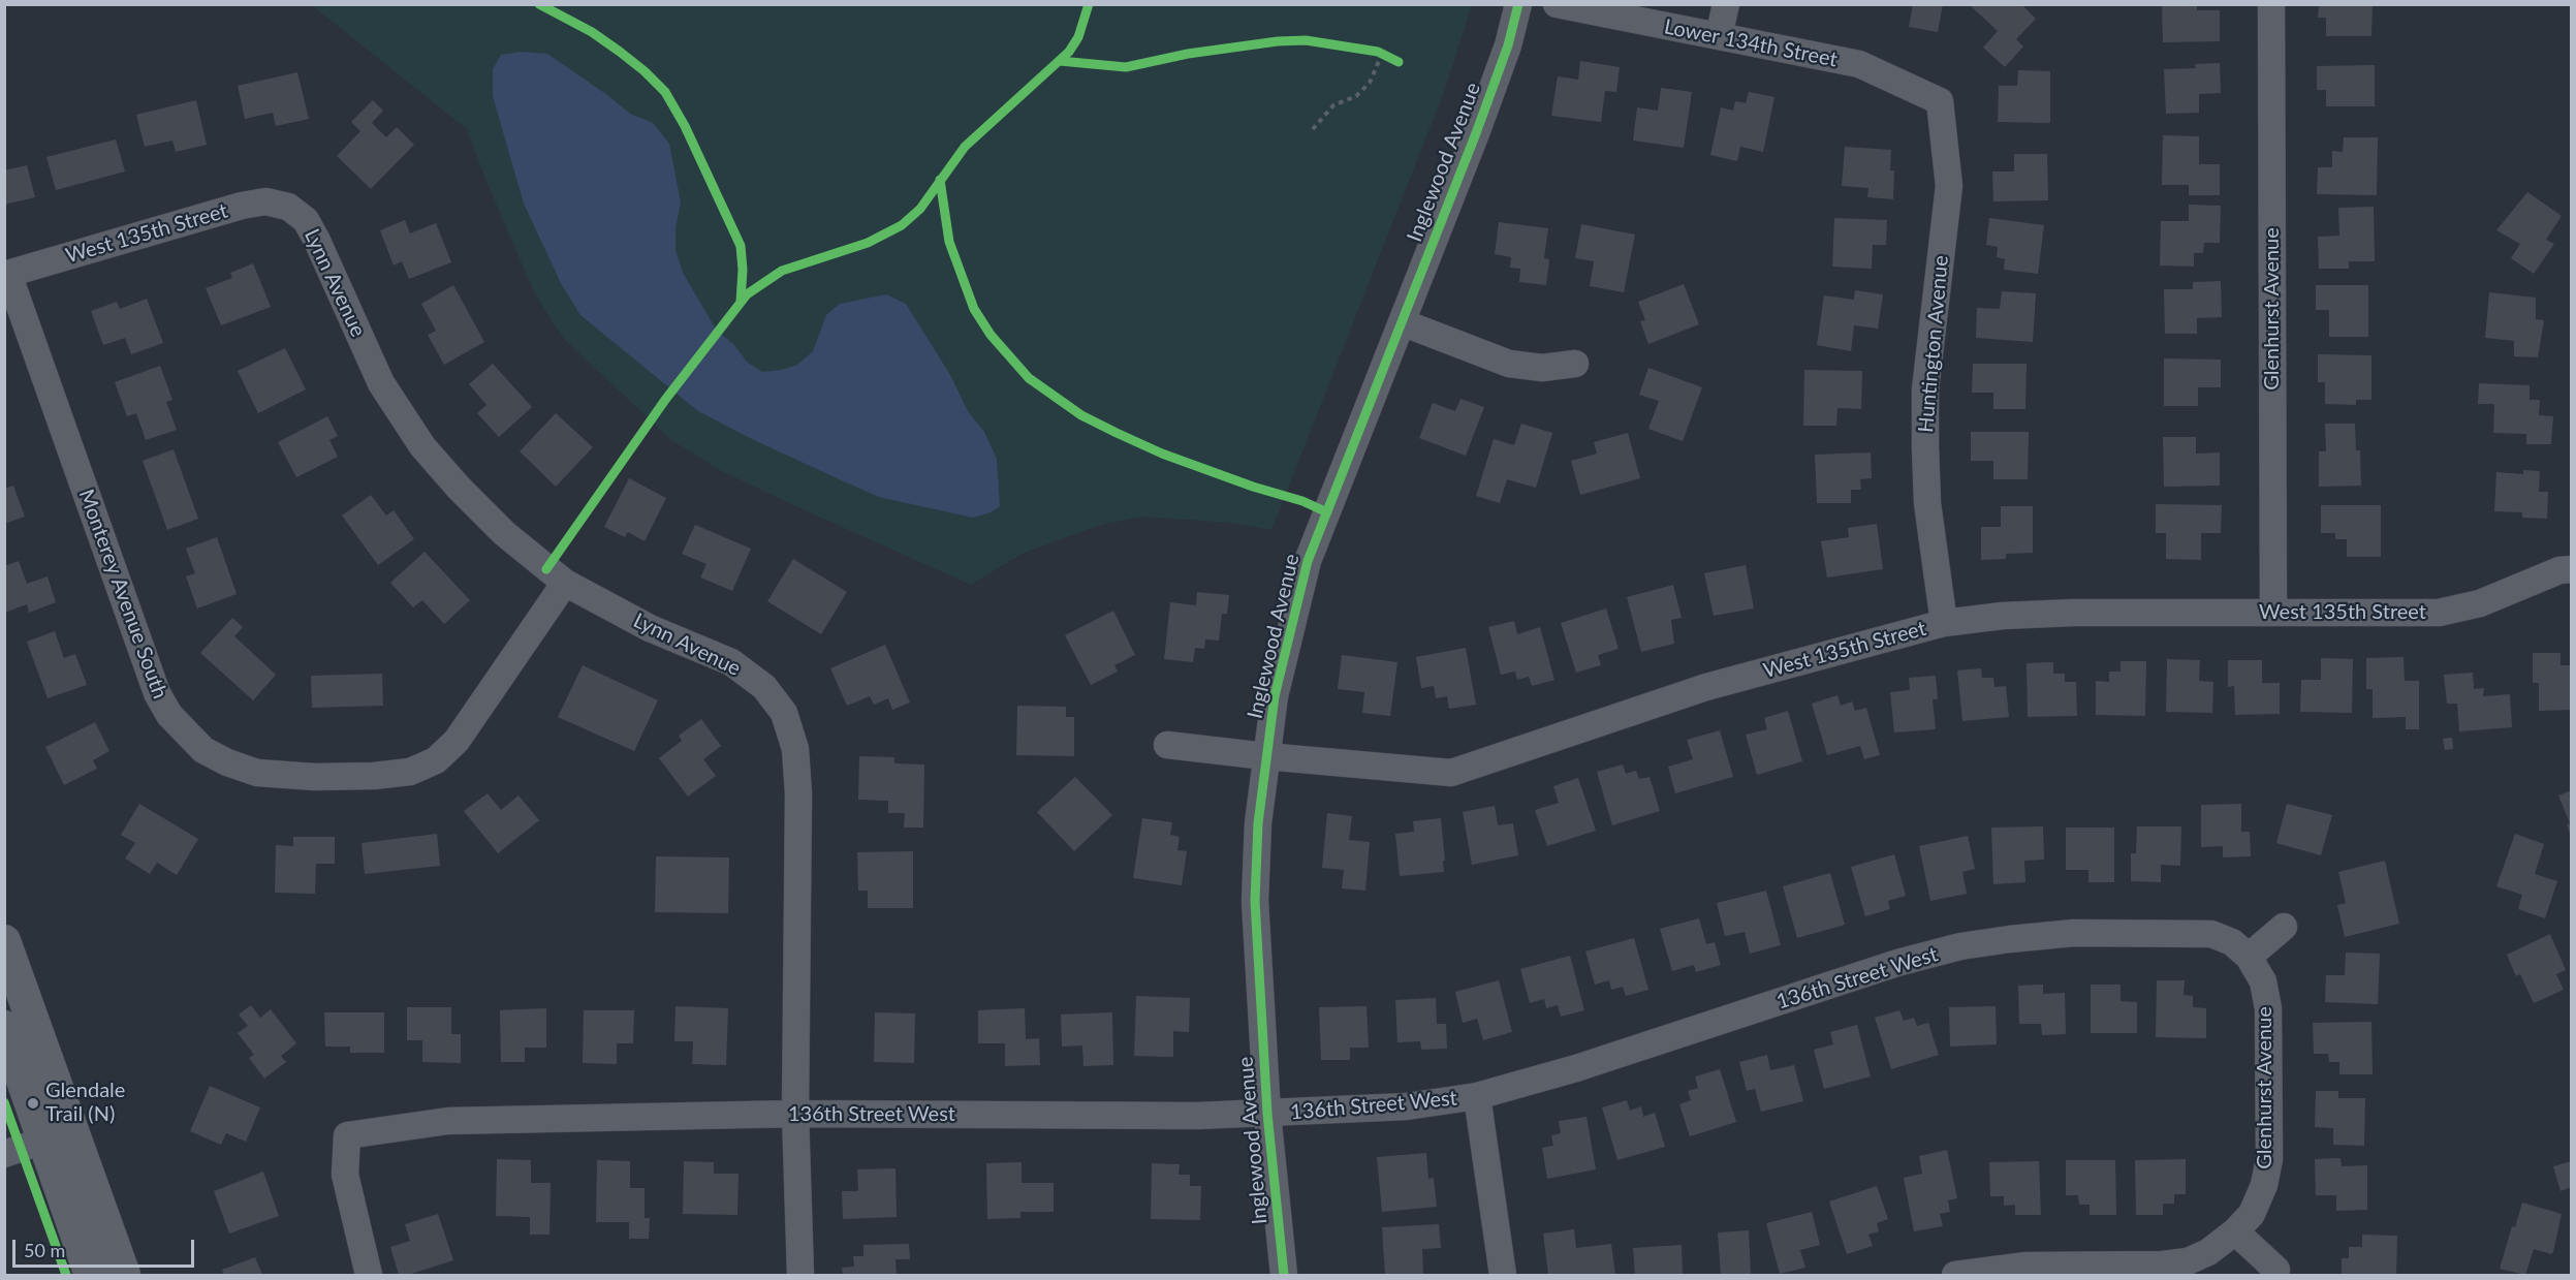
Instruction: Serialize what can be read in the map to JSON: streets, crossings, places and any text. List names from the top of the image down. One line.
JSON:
{"streets":{"street":["Lower 134th Street","Inglewood Avenue","West 135th Street","Lynn Avenue","Glenhurst Avenue","Huntington Avenue","Monterey Avenue South","136th Street West"]},"crossings":[["Lower 134th Street","Huntington Avenue"],["Inglewood Avenue","West 135th Street"],["Inglewood Avenue","136th Street West"],["West 135th Street","Lynn Avenue"],["West 135th Street","Glenhurst Avenue"],["West 135th Street","Huntington Avenue"],["West 135th Street","Monterey Avenue South"],["Lynn Avenue","Monterey Avenue South"],["Lynn Avenue","136th Street West"],["Glenhurst Avenue","136th Street West"]],"places":["Glendale Trail (N)"],"scale_bar":"50 m"}
